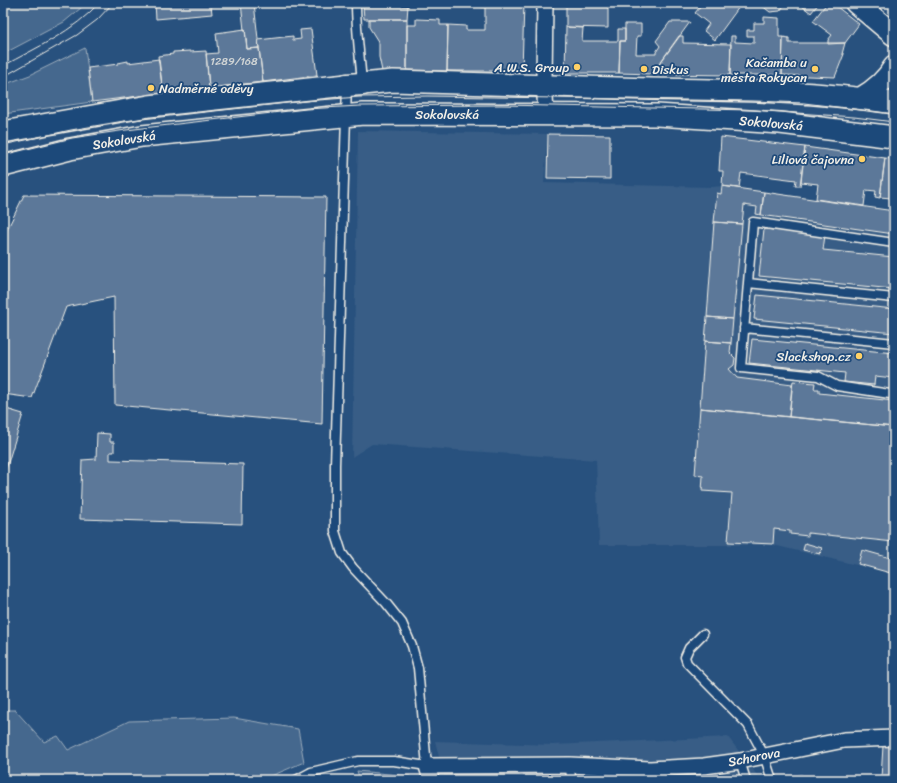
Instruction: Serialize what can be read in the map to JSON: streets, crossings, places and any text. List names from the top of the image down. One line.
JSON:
{"streets":{"main road":["Sokolovská"],"street":["Schorova"]},"places":["A.W.S. Group","Diskus","Kačamba u města Rokycan","Nadměrné oděvy","Liliová čajovna","Slackshop.cz"],"house_numbers":["1289/168"]}
